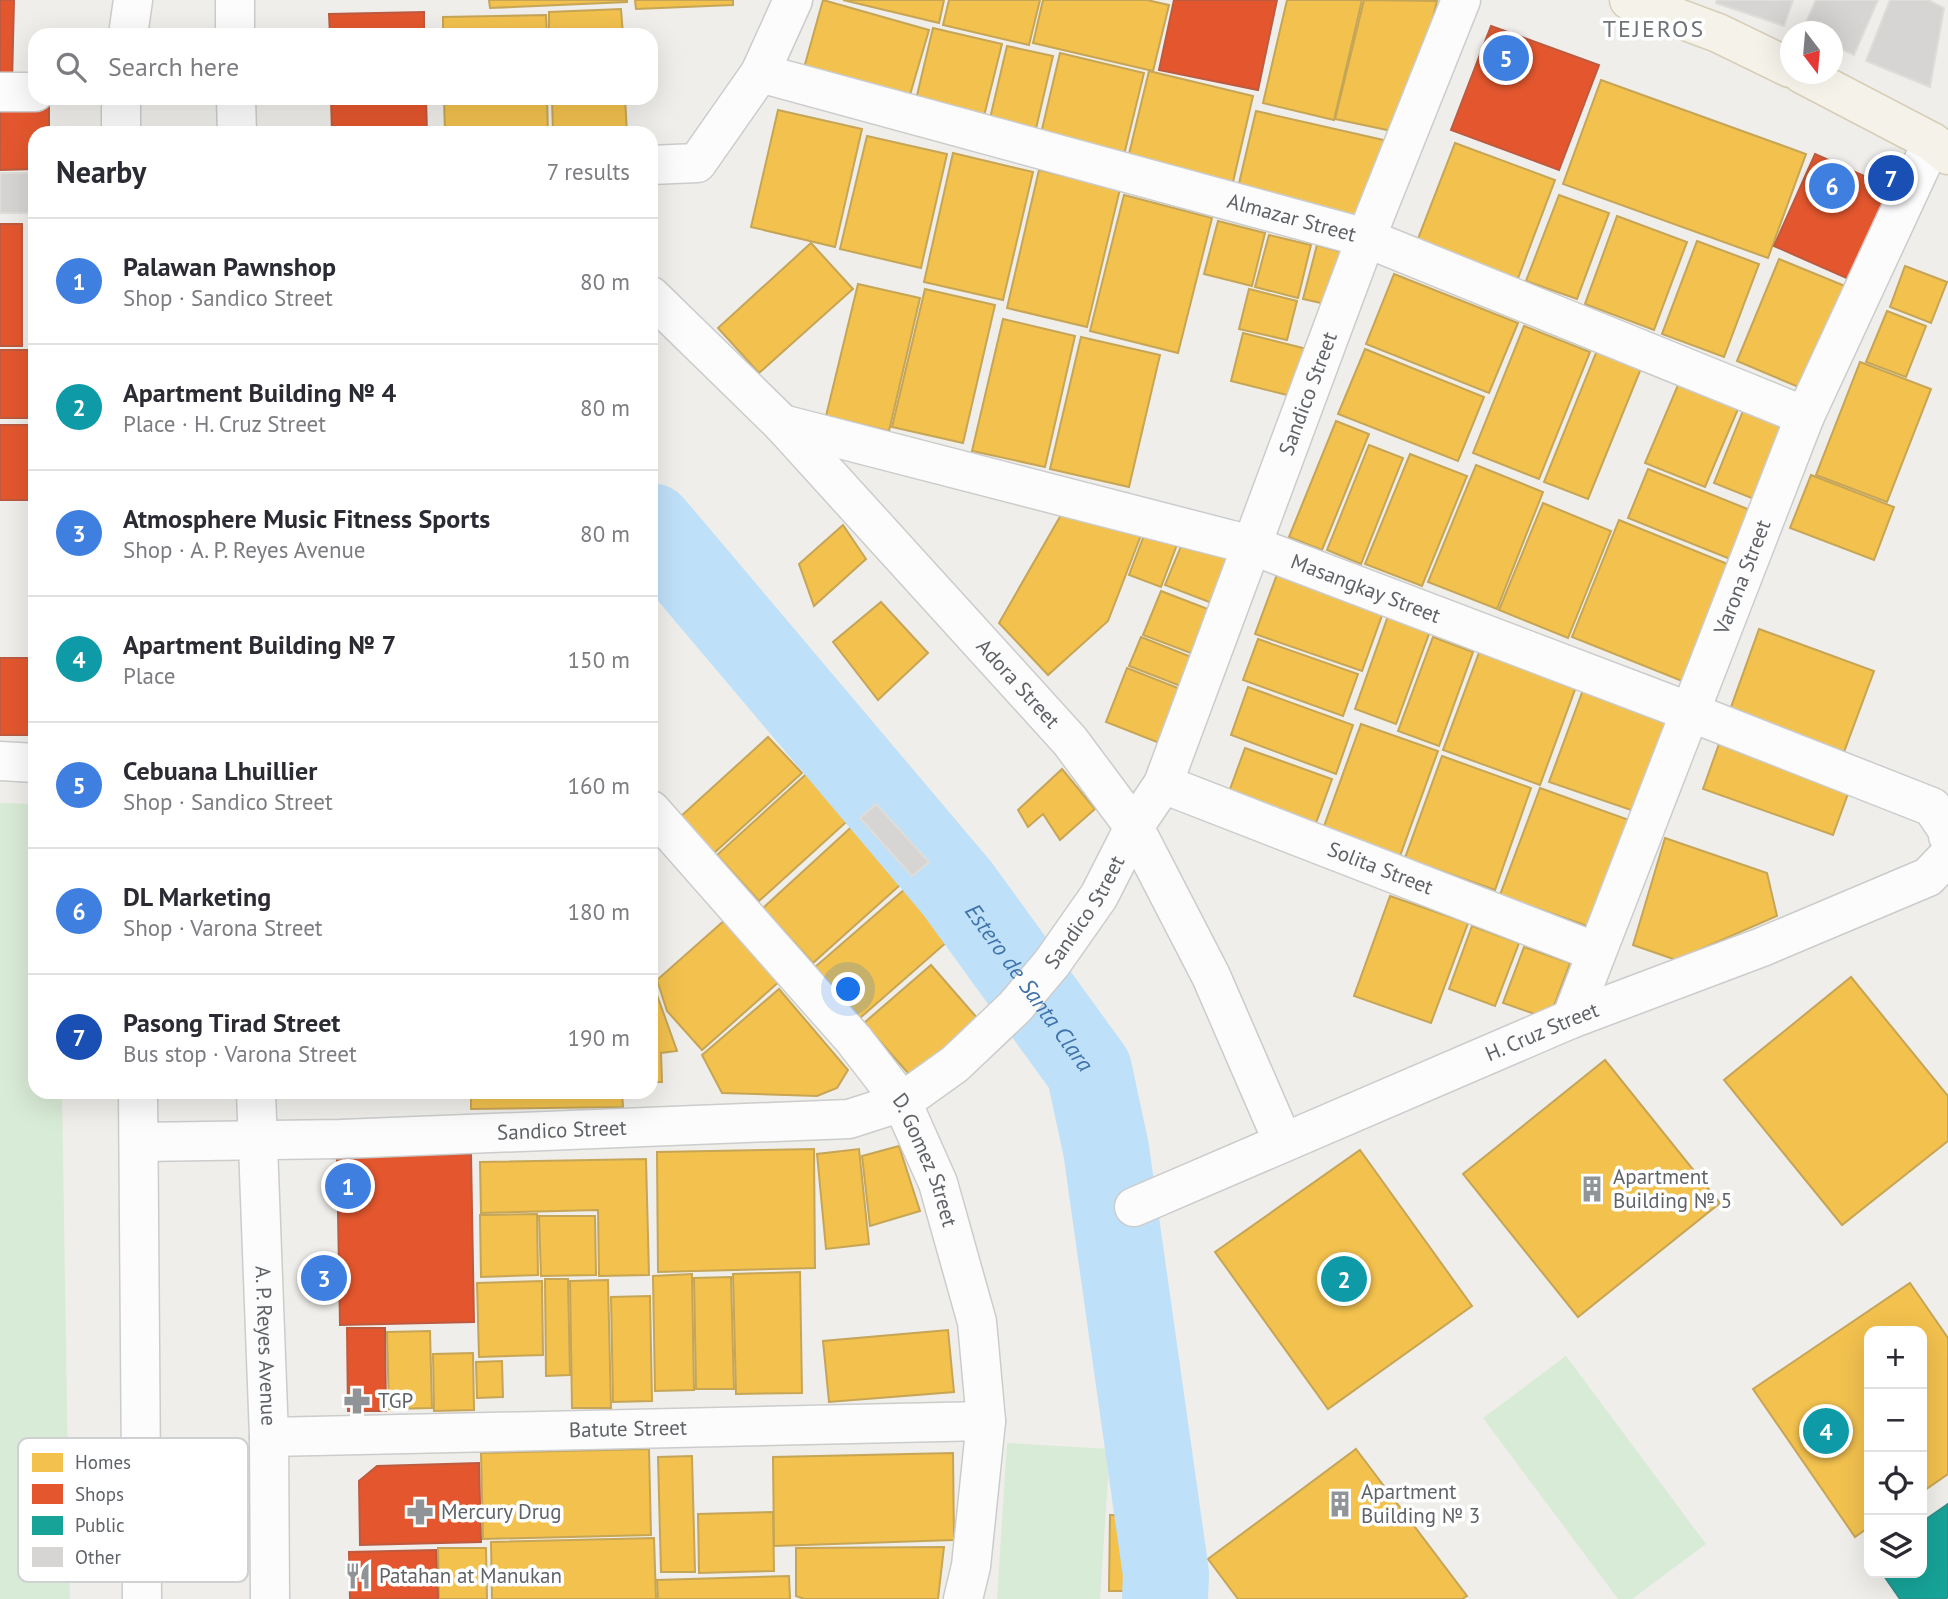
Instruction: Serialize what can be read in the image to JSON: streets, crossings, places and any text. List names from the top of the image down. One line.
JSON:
{"streets":{"street":["Almazar Street","Sandico Street","Varona Street","Masangkay Street","Adora Street","Solita Street","H. Cruz Street","D. Gomez Street","A. P. Reyes Avenue","Batute Street"]},"crossings":[["Almazar Street","Sandico Street"],["Almazar Street","Varona Street"],["Sandico Street","Masangkay Street"],["Sandico Street","Adora Street"],["Sandico Street","Solita Street"],["Sandico Street","D. Gomez Street"],["Sandico Street","A. P. Reyes Avenue"],["Varona Street","Masangkay Street"],["Varona Street","Solita Street"],["Varona Street","H. Cruz Street"],["Masangkay Street","Adora Street"],["Adora Street","H. Cruz Street"],["D. Gomez Street","Batute Street"],["A. P. Reyes Avenue","Batute Street"]],"districts":["TEJEROS"],"water":["Estero de Santa Clara"],"places":{"building":["Apartment Building № 5","Apartment Building № 3"],"pharmacy":["TGP","Mercury Drug"],"restaurant":["Patahan at Manukan"]},"legend":["Homes","Shops","Public","Other"],"north":"bottom","page":{"search":"Search here","pins":["5","7","6","1","3","2","4"],"heading":["Nearby","7 results"],"list":[{"mark":"1","name":"Palawan Pawnshop","note":"Shop · Sandico Street","value":"80 m"},{"mark":"2","name":"Apartment Building № 4","note":"Place · H. Cruz Street","value":"80 m"},{"mark":"3","name":"Atmosphere Music Fitness Sports","note":"Shop · A. P. Reyes Avenue","value":"80 m"},{"mark":"4","name":"Apartment Building № 7","note":"Place","value":"150 m"},{"mark":"5","name":"Cebuana Lhuillier","note":"Shop · Sandico Street","value":"160 m"},{"mark":"6","name":"DL Marketing","note":"Shop · Varona Street","value":"180 m"},{"mark":"7","name":"Pasong Tirad Street","note":"Bus stop · Varona Street","value":"190 m"}],"map_buttons":["+","−"]}}
